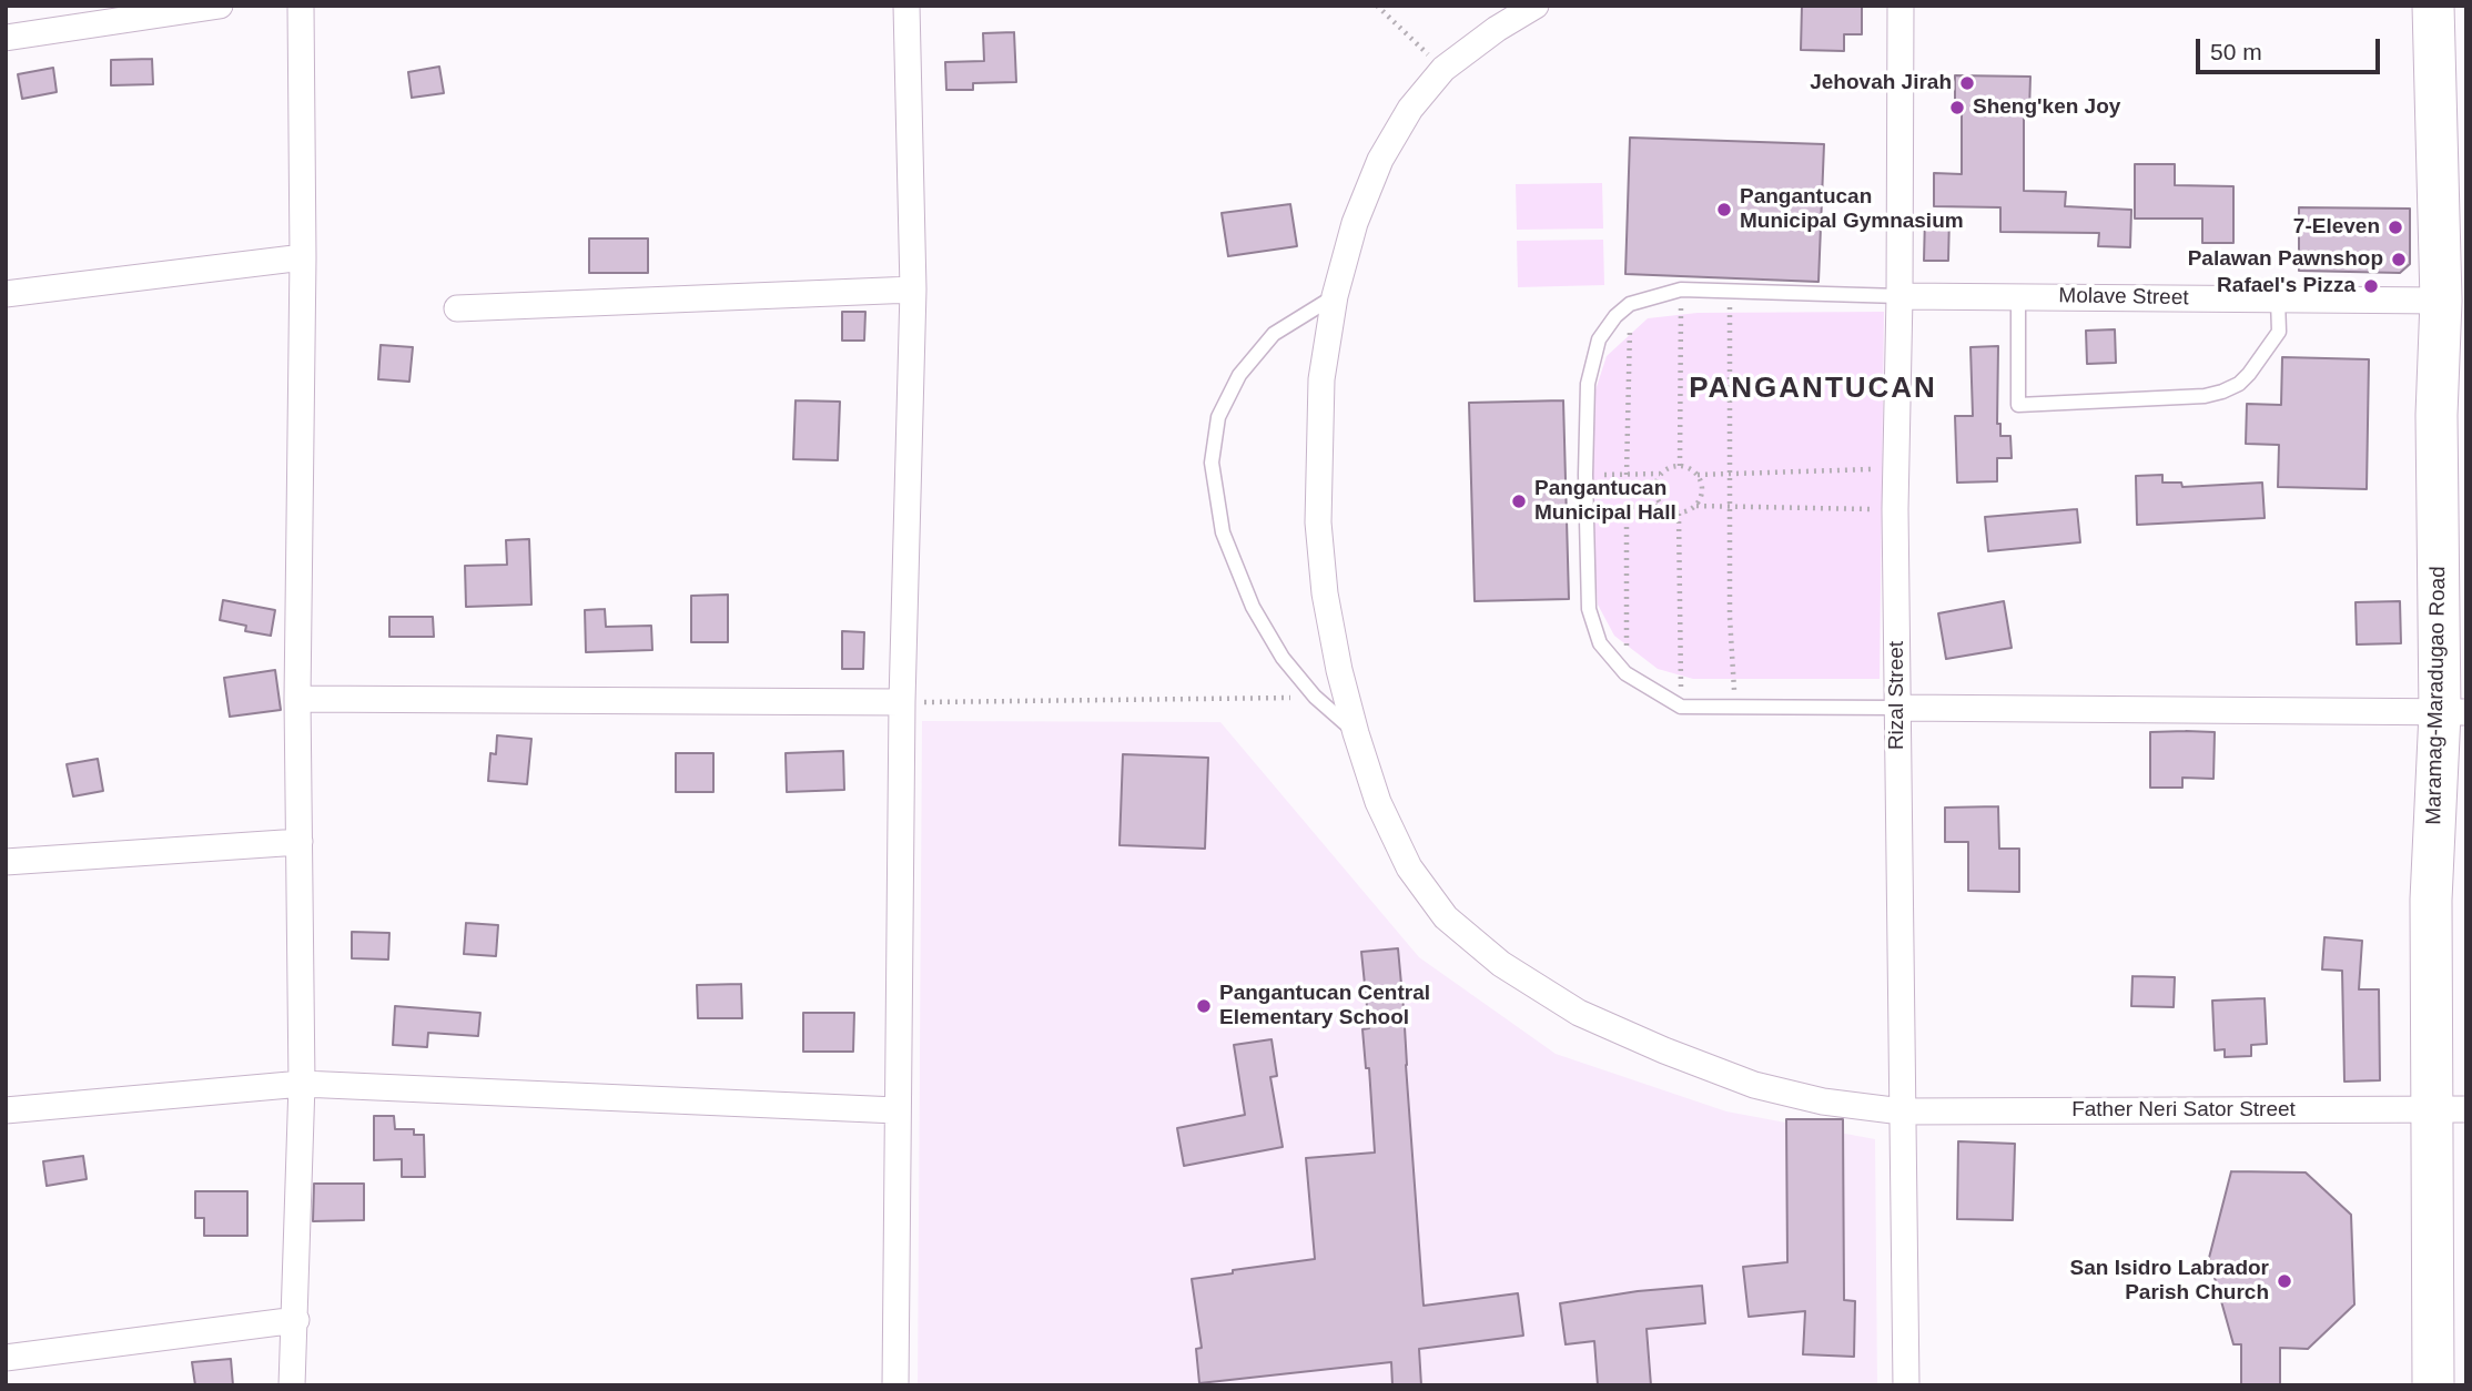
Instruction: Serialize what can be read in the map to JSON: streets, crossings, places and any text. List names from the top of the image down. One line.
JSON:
{"streets":{"main road":["Maramag-Maradugao Road"],"street":["Molave Street","Rizal Street","Father Neri Sator Street"]},"crossings":[["Molave Street","Rizal Street"],["Molave Street","Maramag-Maradugao Road"],["Rizal Street","Father Neri Sator Street"],["Maramag-Maradugao Road","Father Neri Sator Street"]],"districts":["PANGANTUCAN"],"places":["Jehovah Jirah","Sheng'ken Joy","Pangantucan Municipal Gymnasium","7-Eleven","Palawan Pawnshop","Rafael's Pizza","Pangantucan Municipal Hall","Pangantucan Central Elementary School","San Isidro Labrador Parish Church"],"scale_bar":"50 m"}
